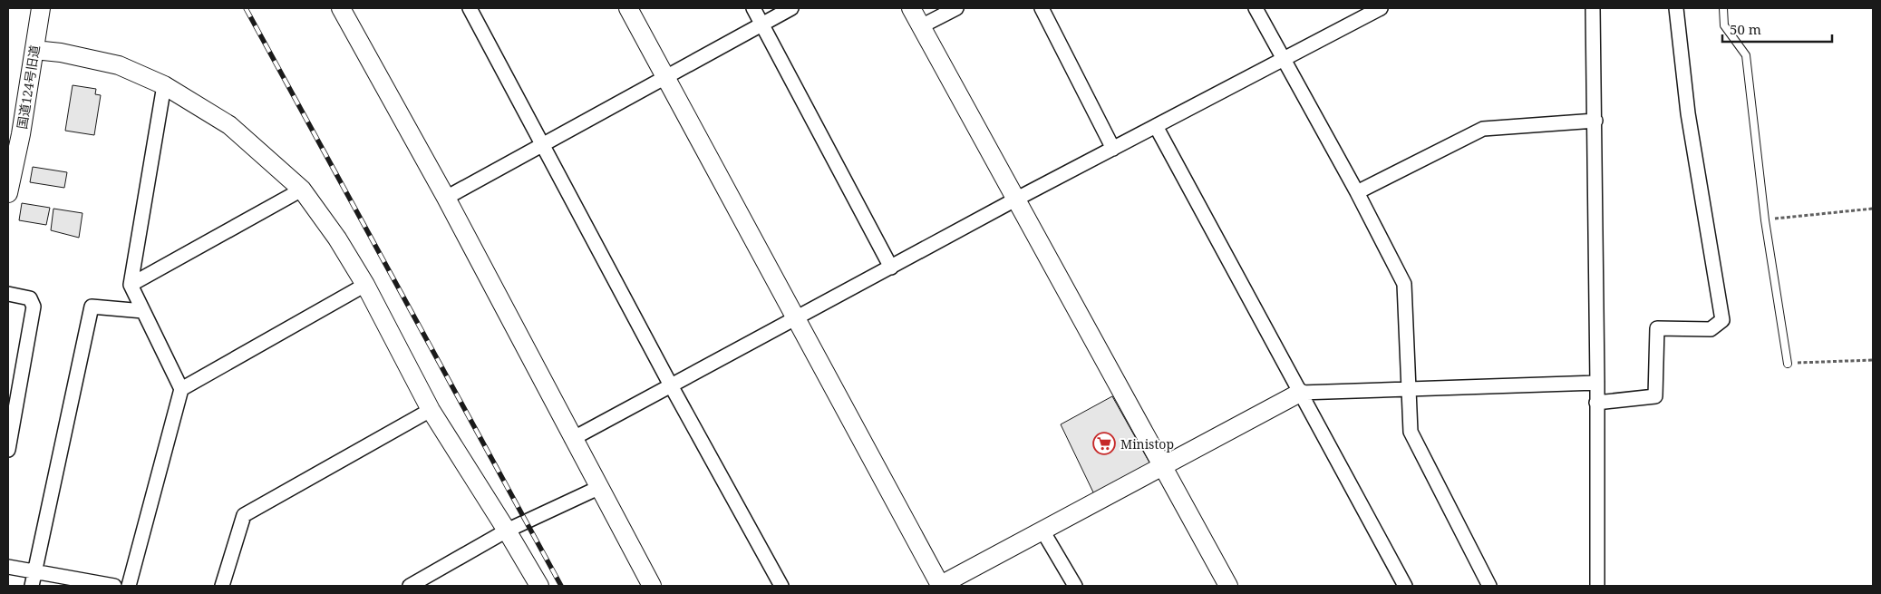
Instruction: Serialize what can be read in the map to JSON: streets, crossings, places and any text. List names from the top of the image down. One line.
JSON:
{"streets":{"street":["国道124号旧道"]},"places":{"supermarket":["Ministop"]},"scale_bar":"50 m"}
